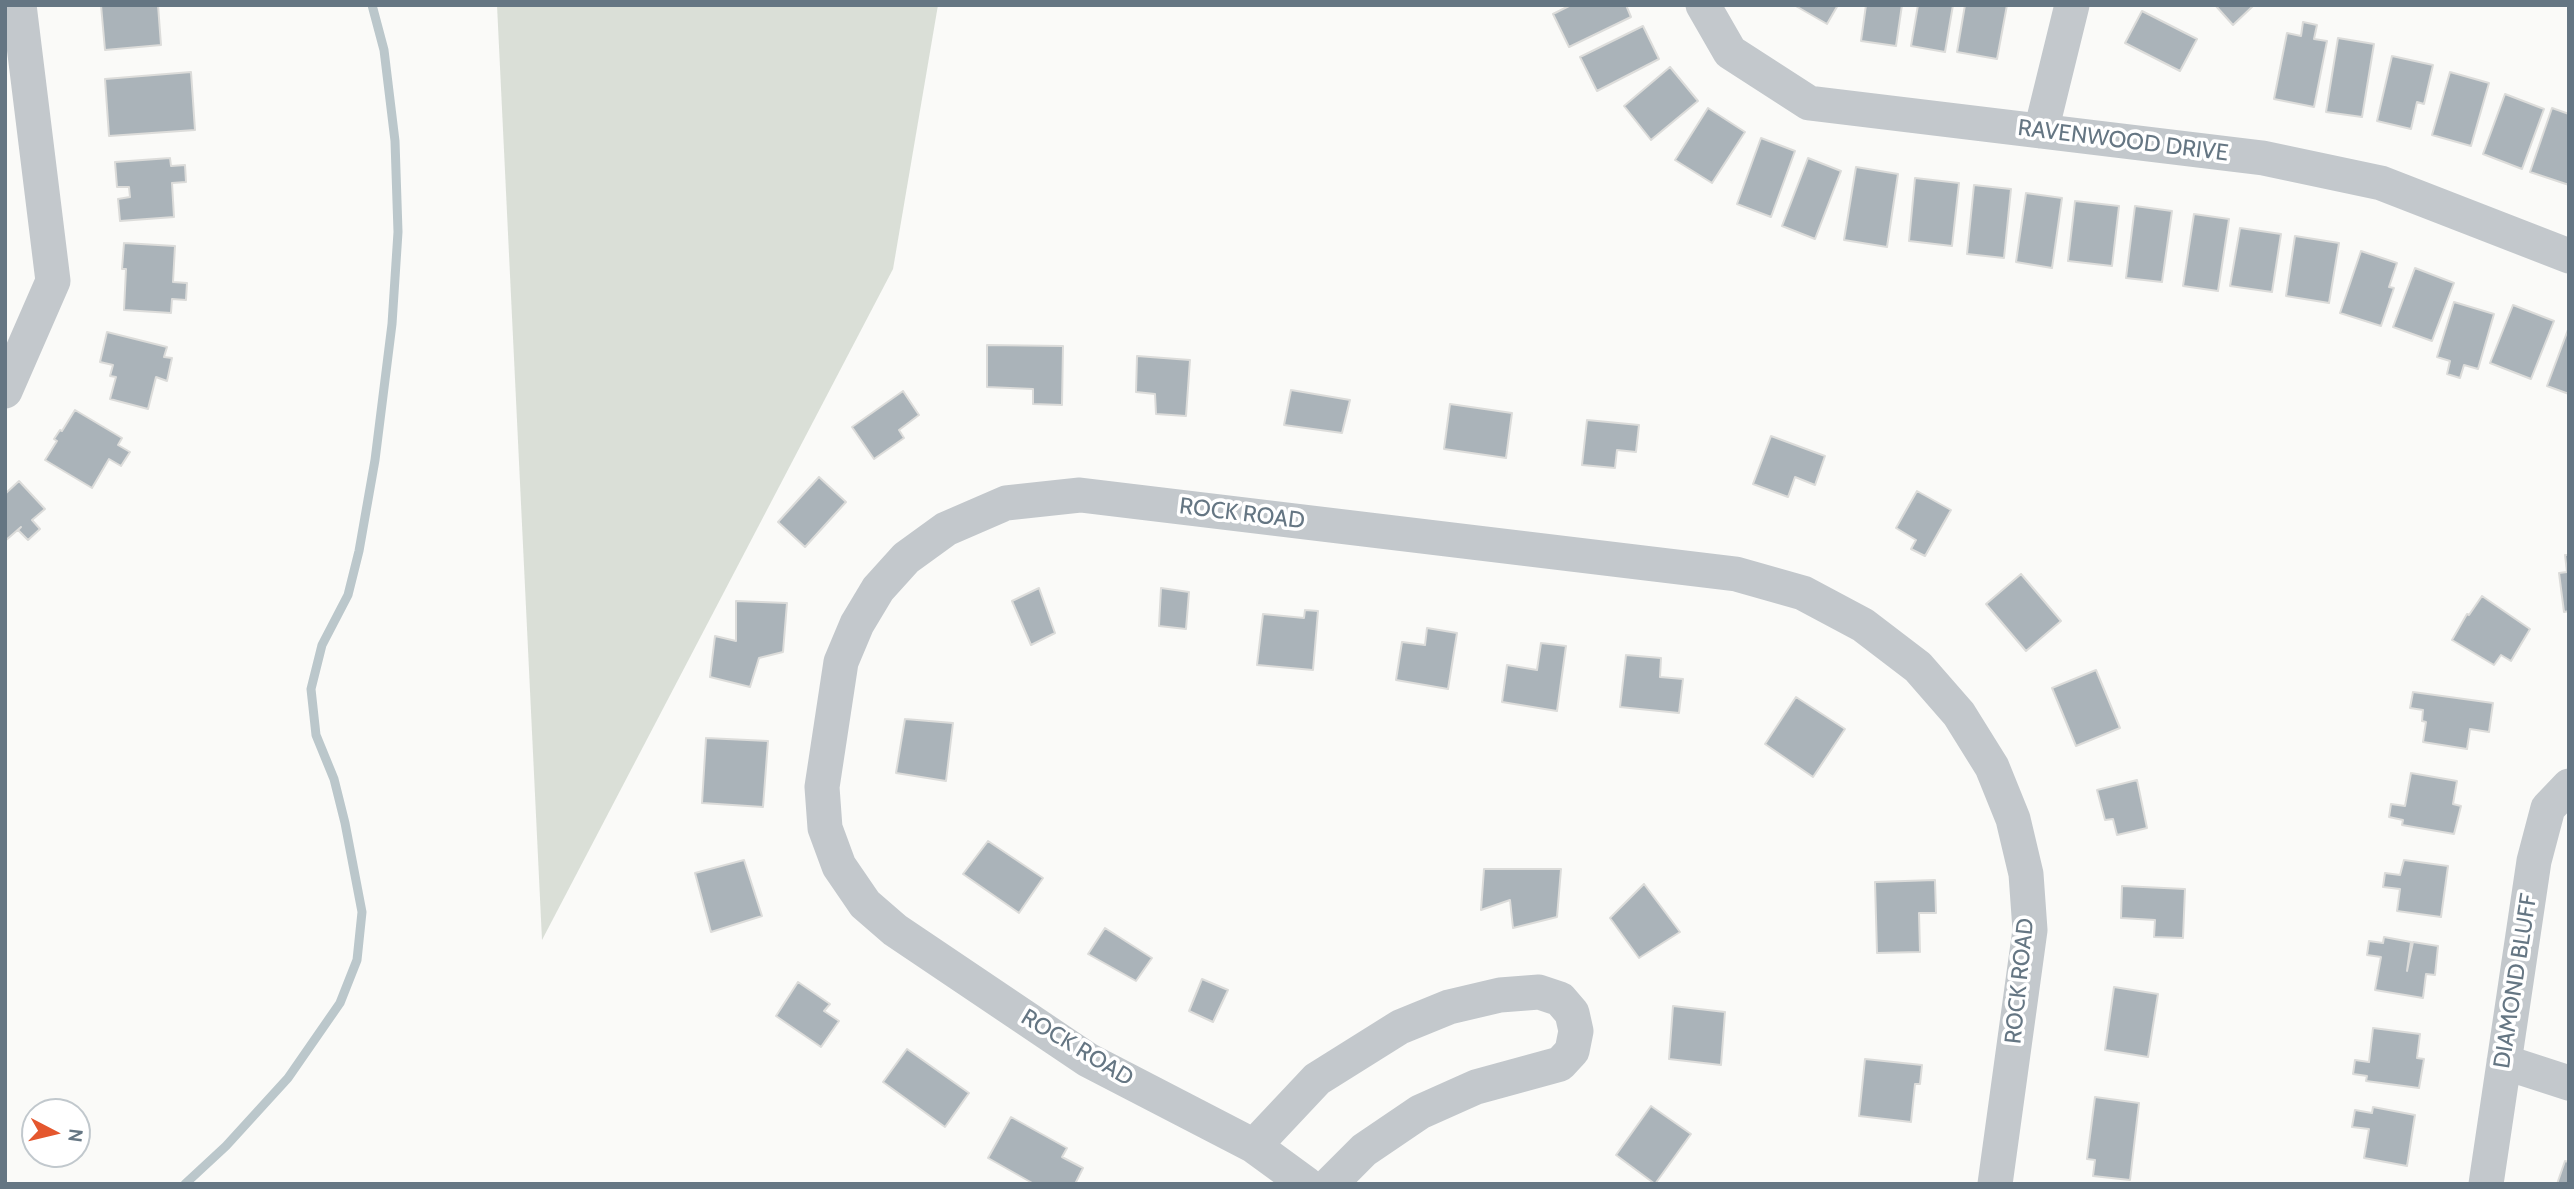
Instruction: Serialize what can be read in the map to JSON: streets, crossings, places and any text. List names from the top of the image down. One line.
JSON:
{"streets":{"street":["RAVENWOOD DRIVE","ROCK ROAD","DIAMOND BLUFF"]},"north":"right"}
